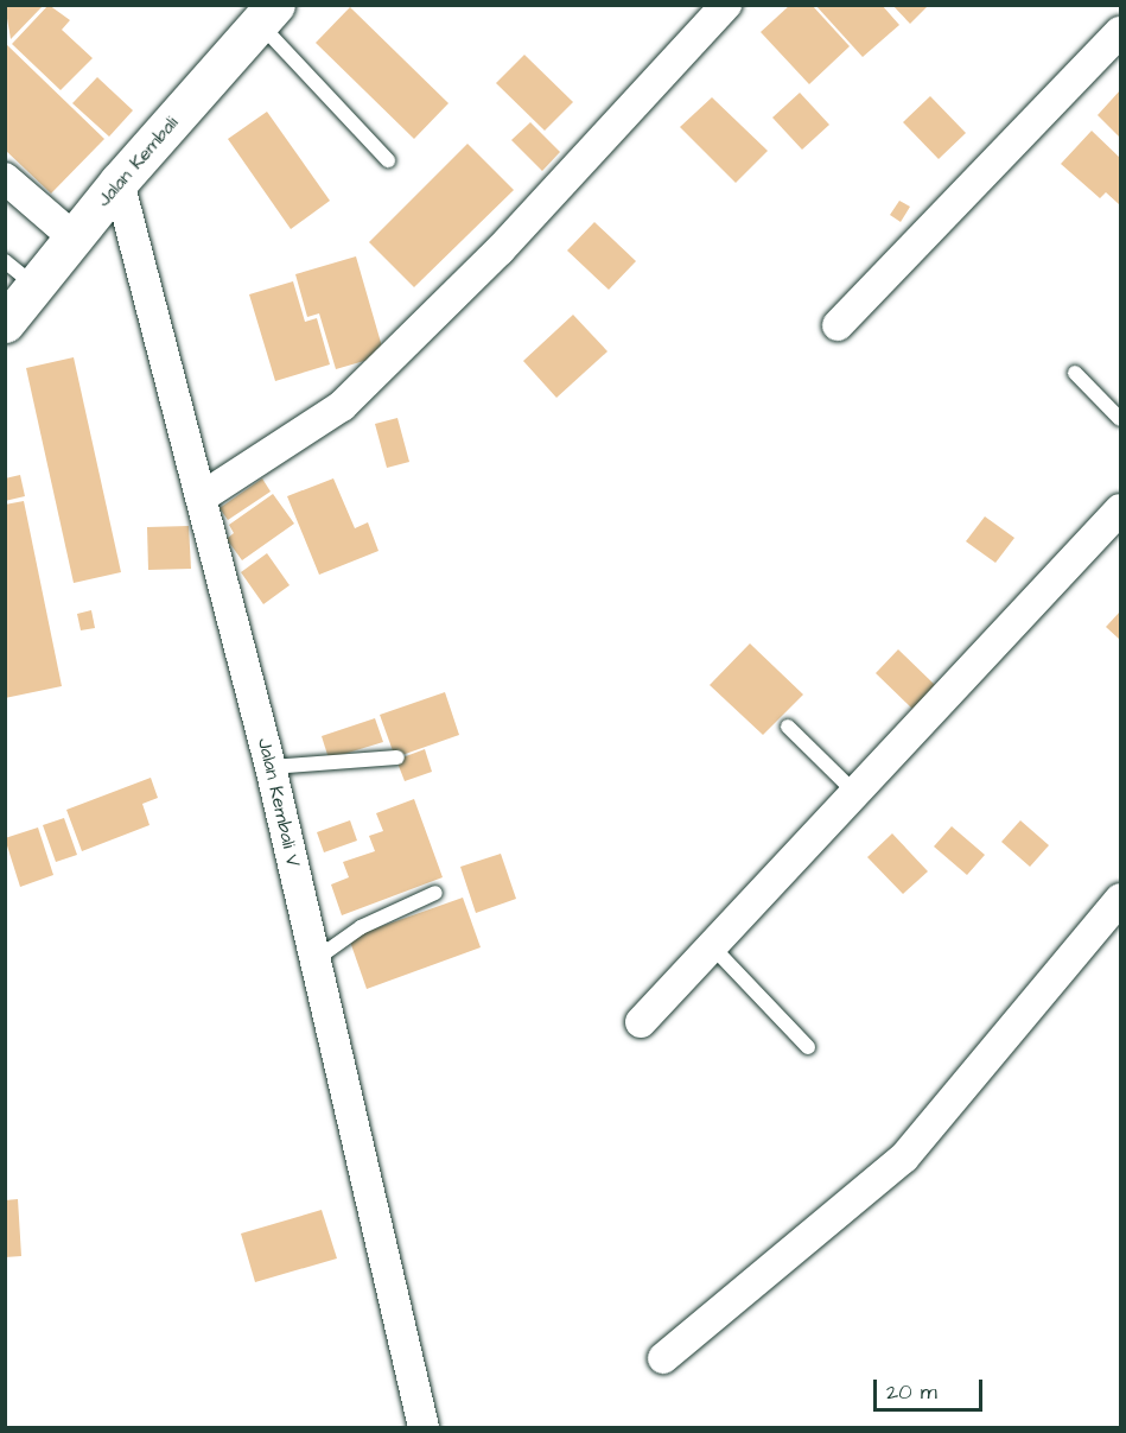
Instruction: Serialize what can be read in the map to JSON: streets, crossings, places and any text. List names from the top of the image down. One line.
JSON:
{"streets":{"street":["Jalan Kembali","Jalan Kembali V"]},"crossings":[["Jalan Kembali","Jalan Kembali V"]],"scale_bar":"20 m"}
